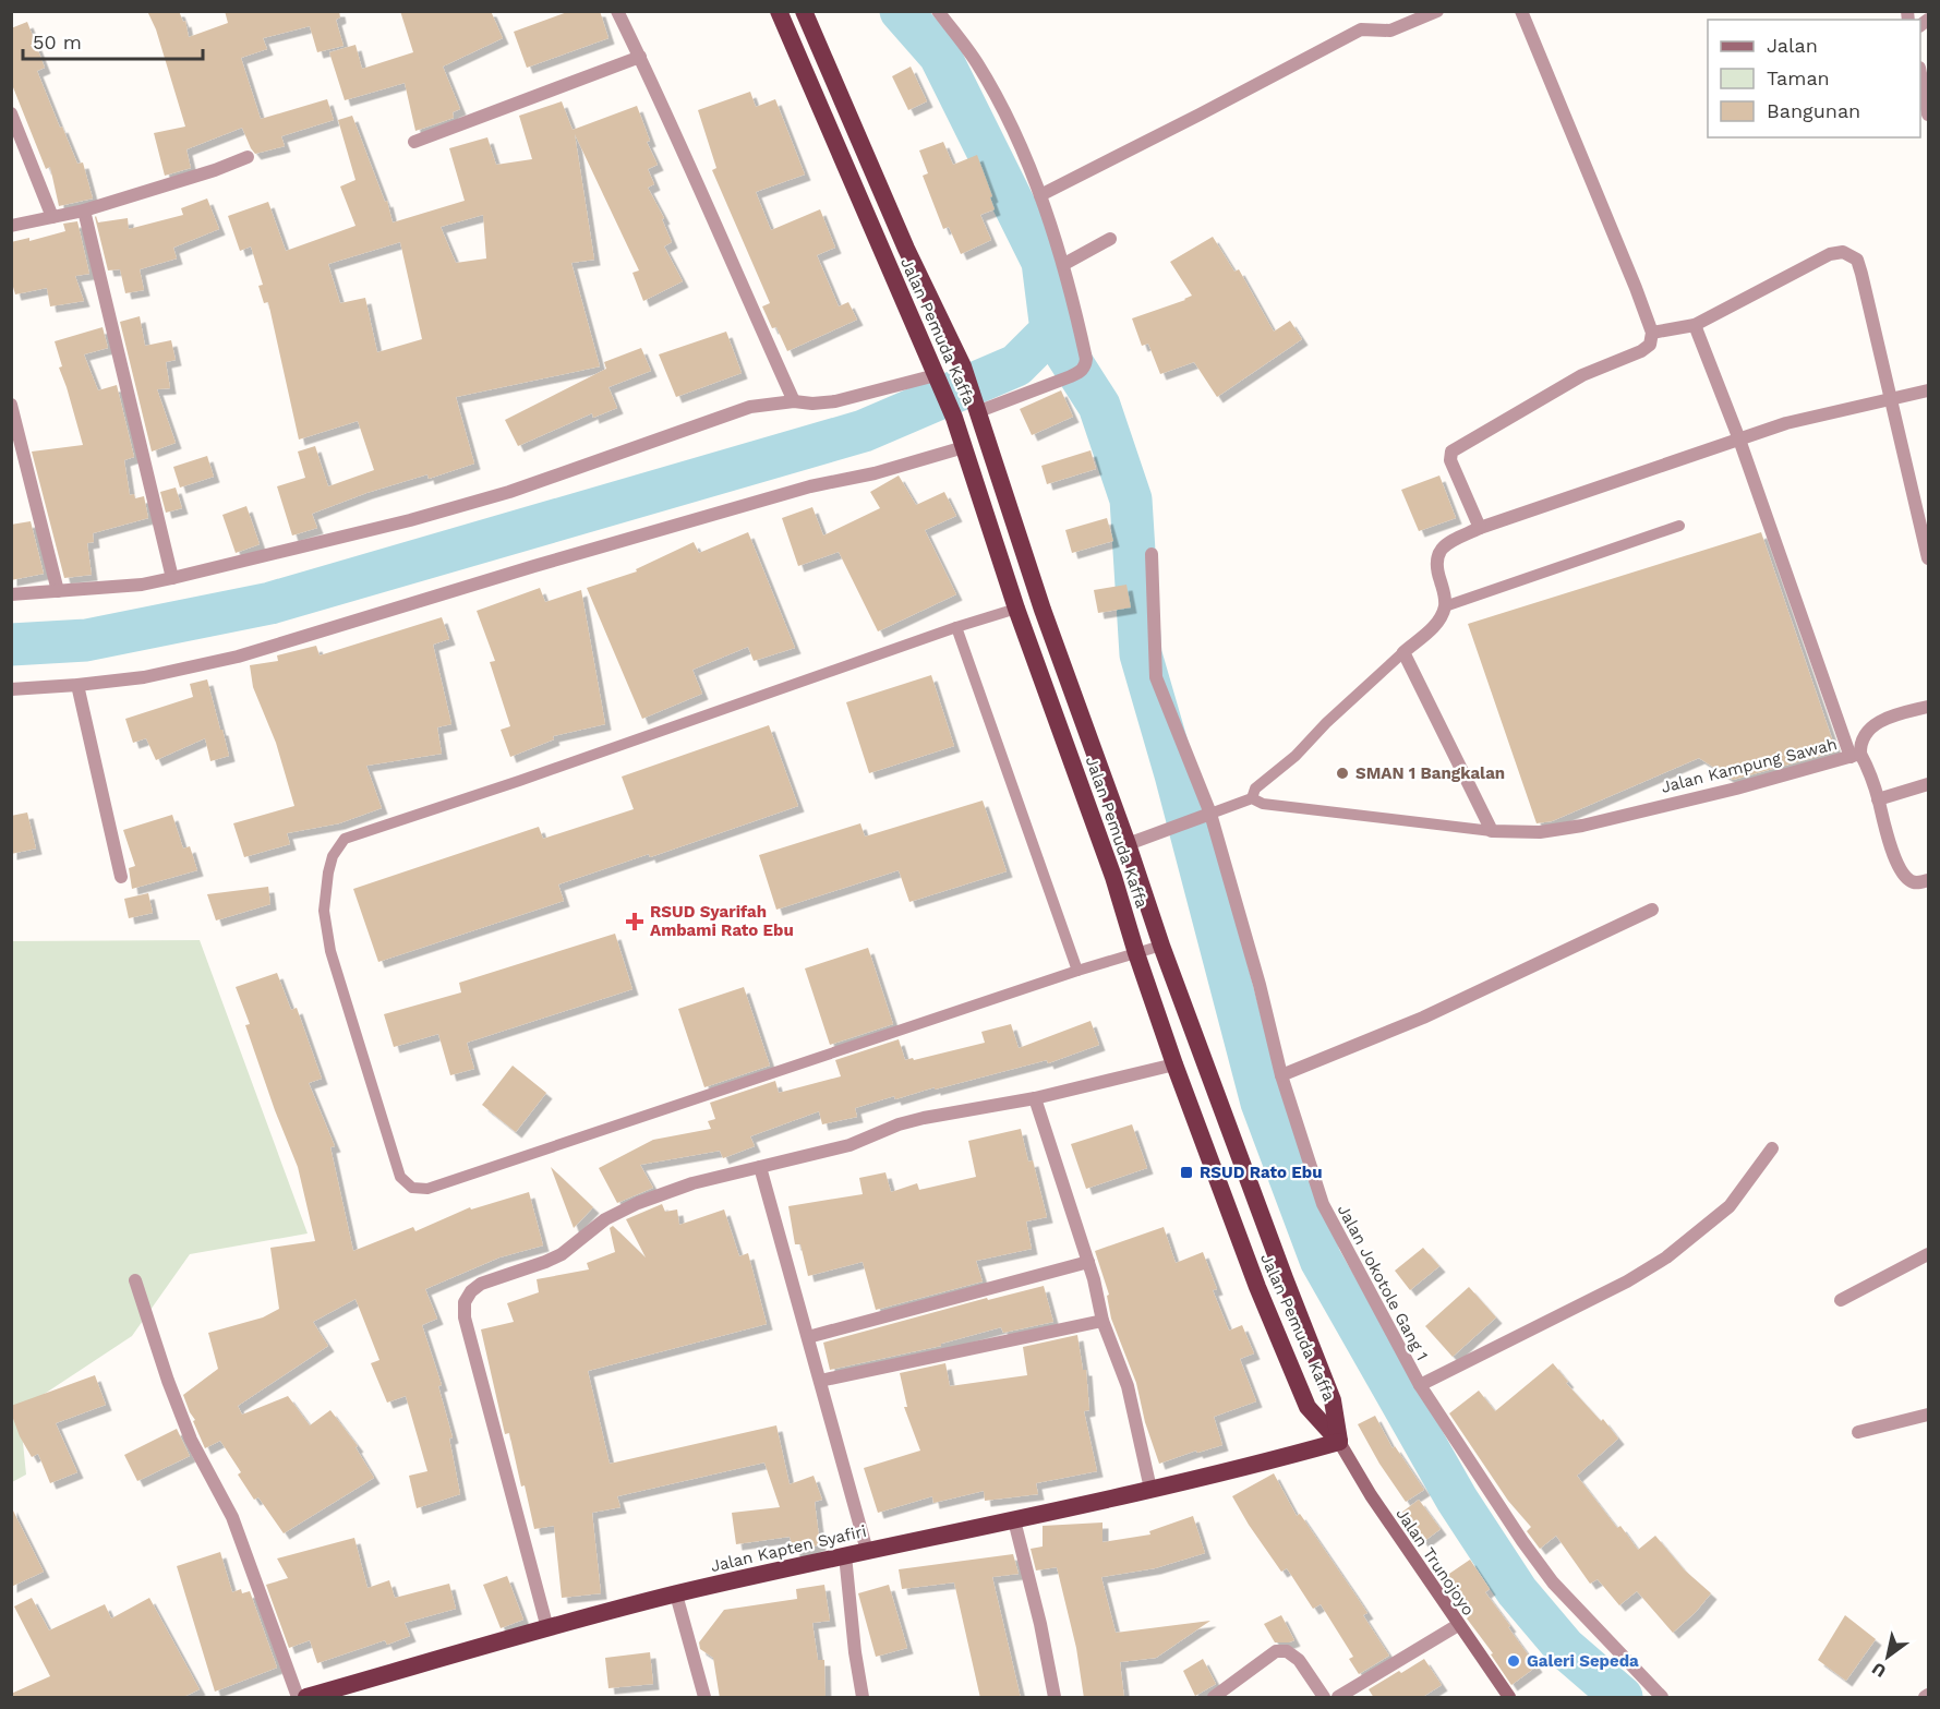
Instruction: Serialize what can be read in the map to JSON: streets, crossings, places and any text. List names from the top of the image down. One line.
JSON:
{"streets":{"highway":["Jalan Pemuda Kaffa","Jalan Kapten Syafiri"],"main road":["Jalan Trunojoyo"],"street":["Jalan Kampung Sawah","Jalan Jokotole Gang 1"]},"crossings":[["Jalan Pemuda Kaffa","Jalan Kapten Syafiri"],["Jalan Pemuda Kaffa","Jalan Trunojoyo"],["Jalan Kapten Syafiri","Jalan Trunojoyo"]],"places":{"other":["SMAN 1 Bangkalan","Galeri Sepeda"],"health":["RSUD Syarifah Ambami Rato Ebu"],"transit":["RSUD Rato Ebu"]},"legend":["Jalan","Taman","Bangunan"],"scale_bar":"50 m","north":"bottom left"}
